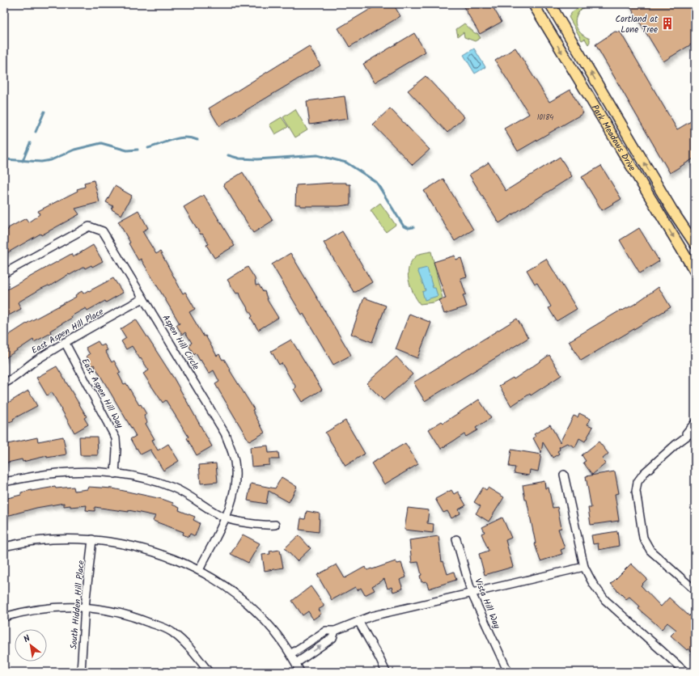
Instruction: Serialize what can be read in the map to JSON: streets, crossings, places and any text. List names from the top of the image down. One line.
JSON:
{"streets":{"main road":["Park Meadows Drive"],"street":["East Aspen Hill Place","Aspen Hill Circle","East Aspen Hill Way","Vista Hill Way","South Hidden Hill Place"]},"crossings":[["East Aspen Hill Place","Aspen Hill Circle"],["East Aspen Hill Place","East Aspen Hill Way"]],"places":{"building":["Cortland at Lone Tree"]},"house_numbers":["10184"],"north":"top left"}
